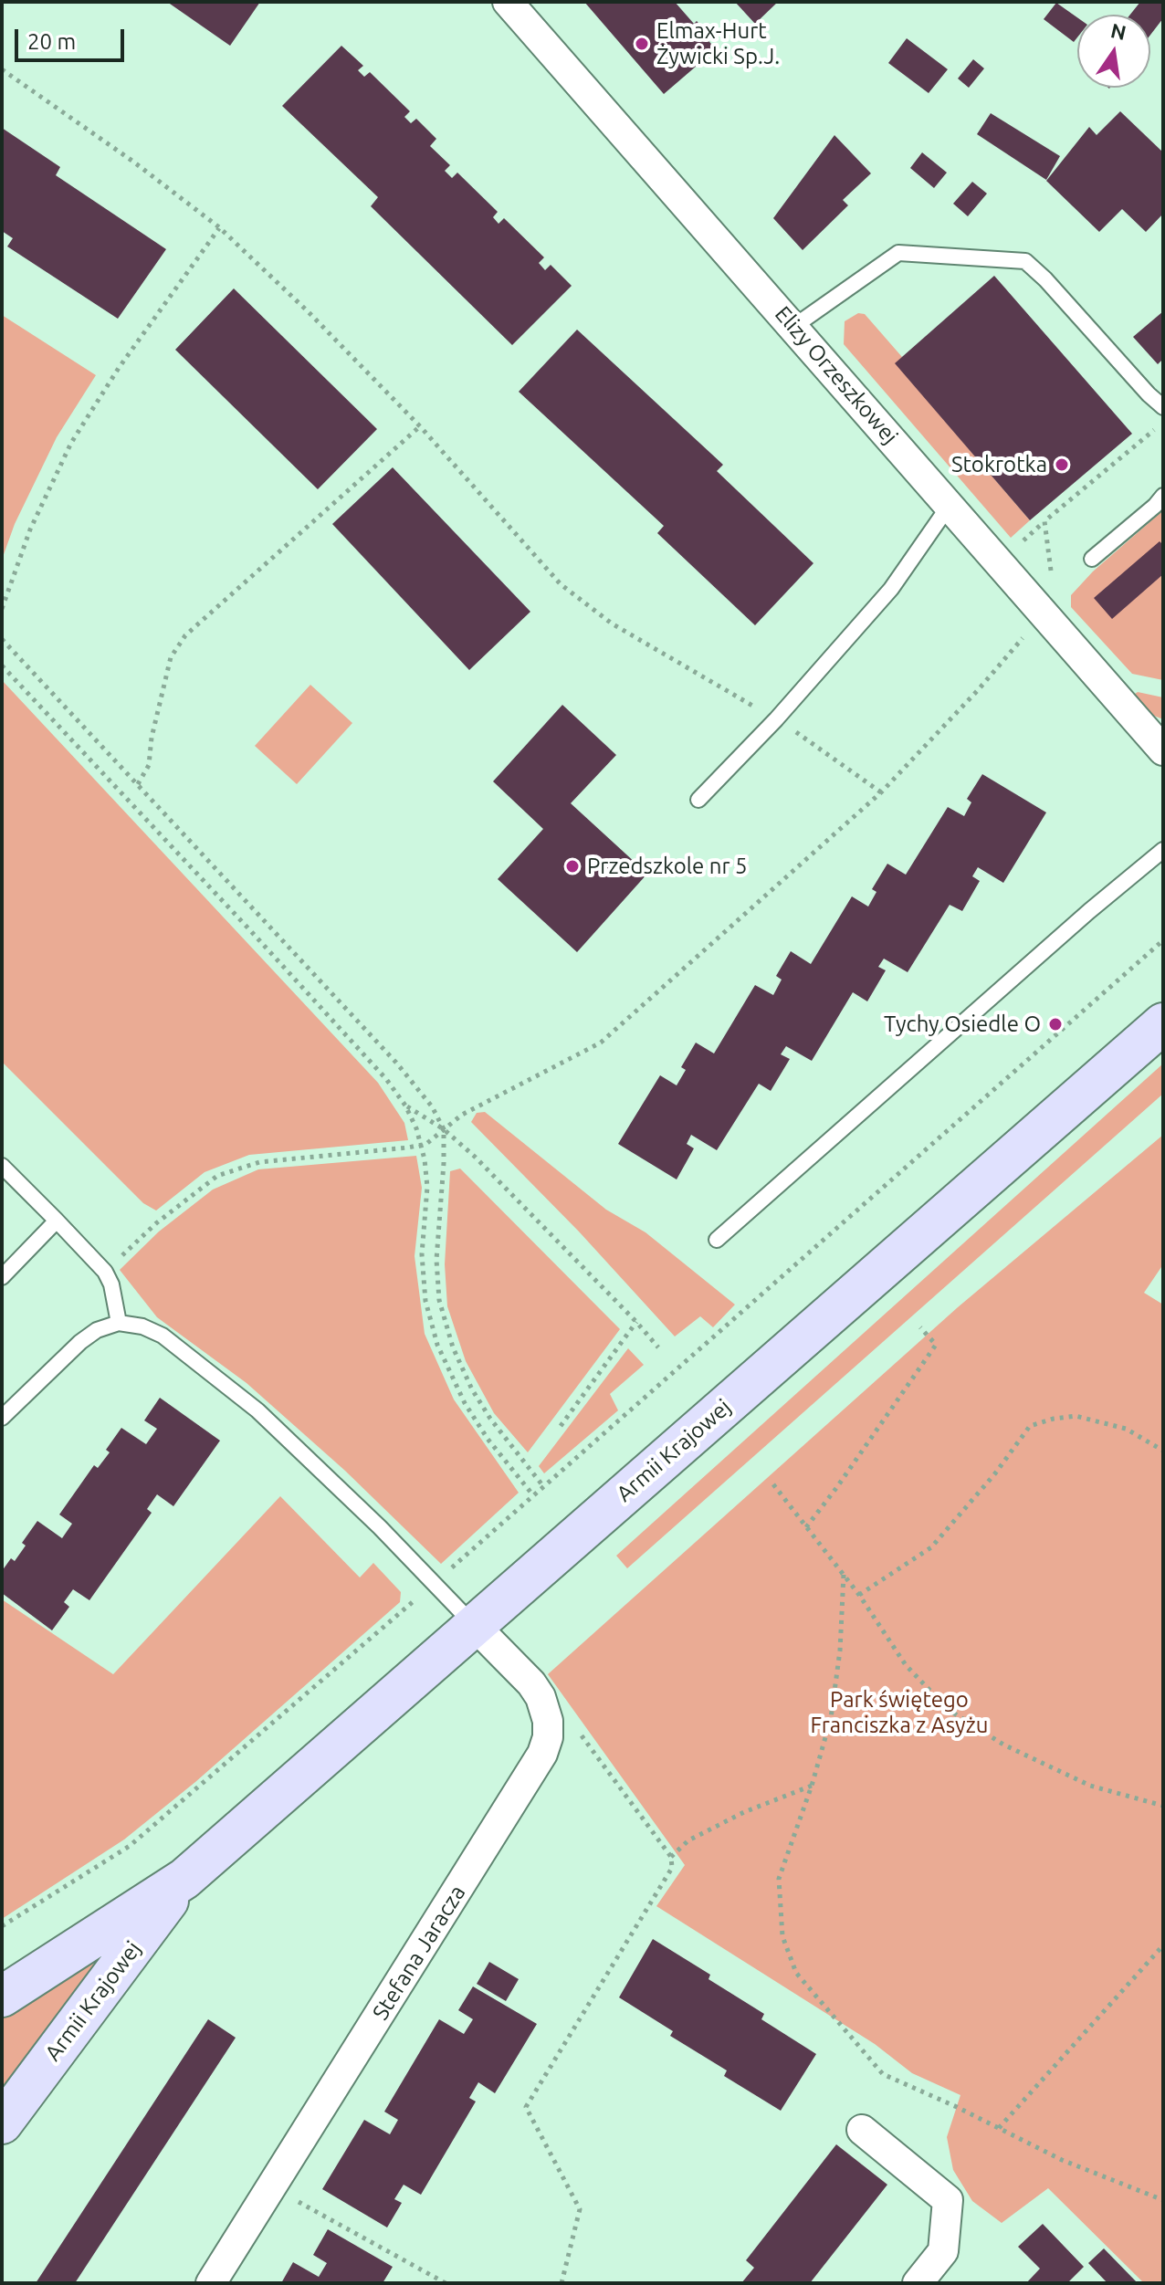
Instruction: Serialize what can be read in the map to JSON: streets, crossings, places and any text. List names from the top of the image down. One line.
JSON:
{"streets":{"street":["Elizy Orzeszkowej","Armii Krajowej","Stefana Jaracza"]},"crossings":[["Armii Krajowej","Stefana Jaracza"]],"parks":["Park świętego Franciszka z Asyżu"],"places":["Elmax-Hurt Żywicki Sp.J.","Stokrotka","Przedszkole nr 5","Tychy Osiedle O"],"scale_bar":"20 m","north":"top"}
